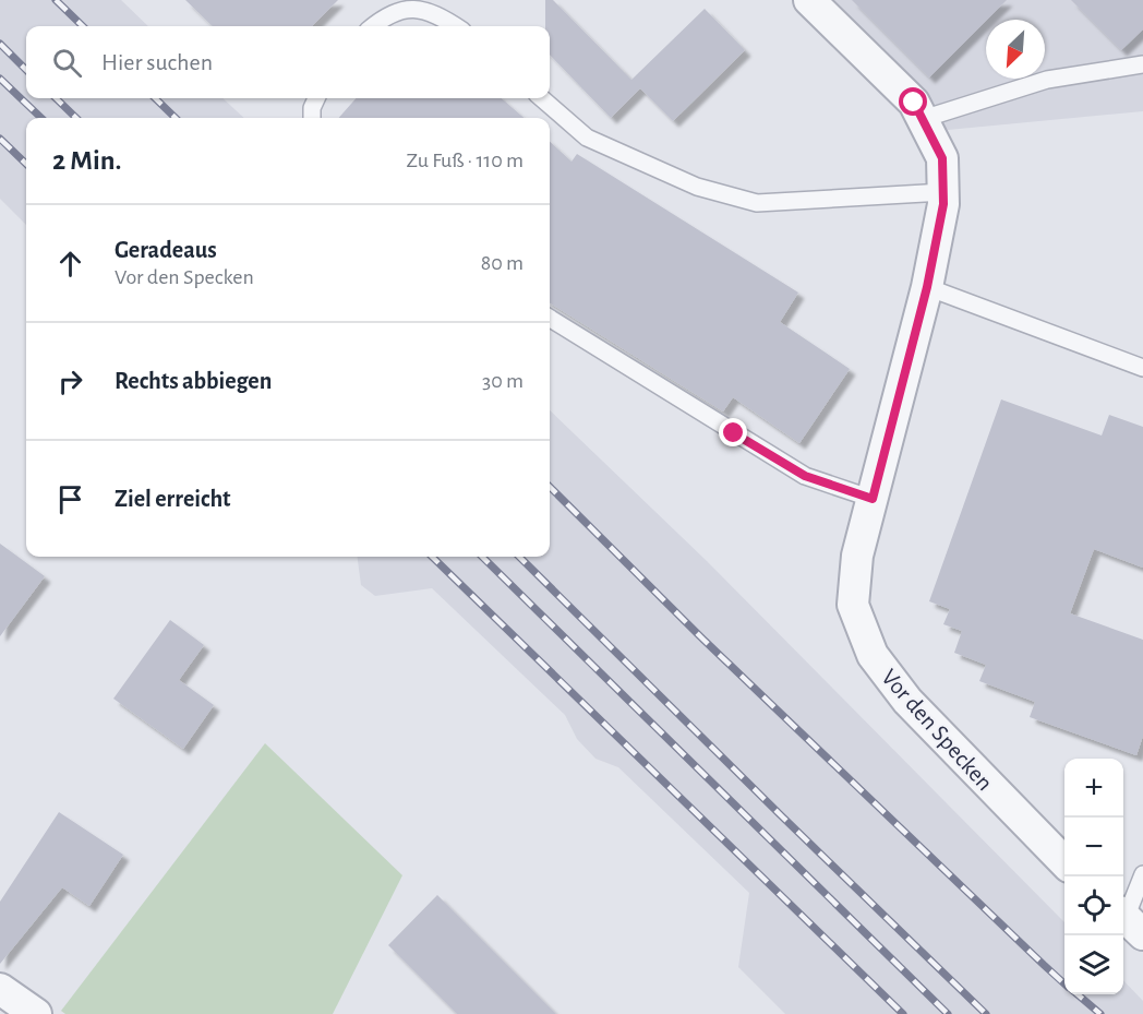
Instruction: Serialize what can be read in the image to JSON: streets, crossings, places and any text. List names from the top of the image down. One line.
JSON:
{"streets":{"street":["Vor den Specken"]},"north":"bottom left","page":{"search":"Hier suchen","heading":["2 Min.","Zu Fuß · 110 m"],"list":[["Geradeaus","Vor den Specken","80 m"],["Rechts abbiegen","30 m"],"Ziel erreicht"],"map_buttons":["+","−"]}}
